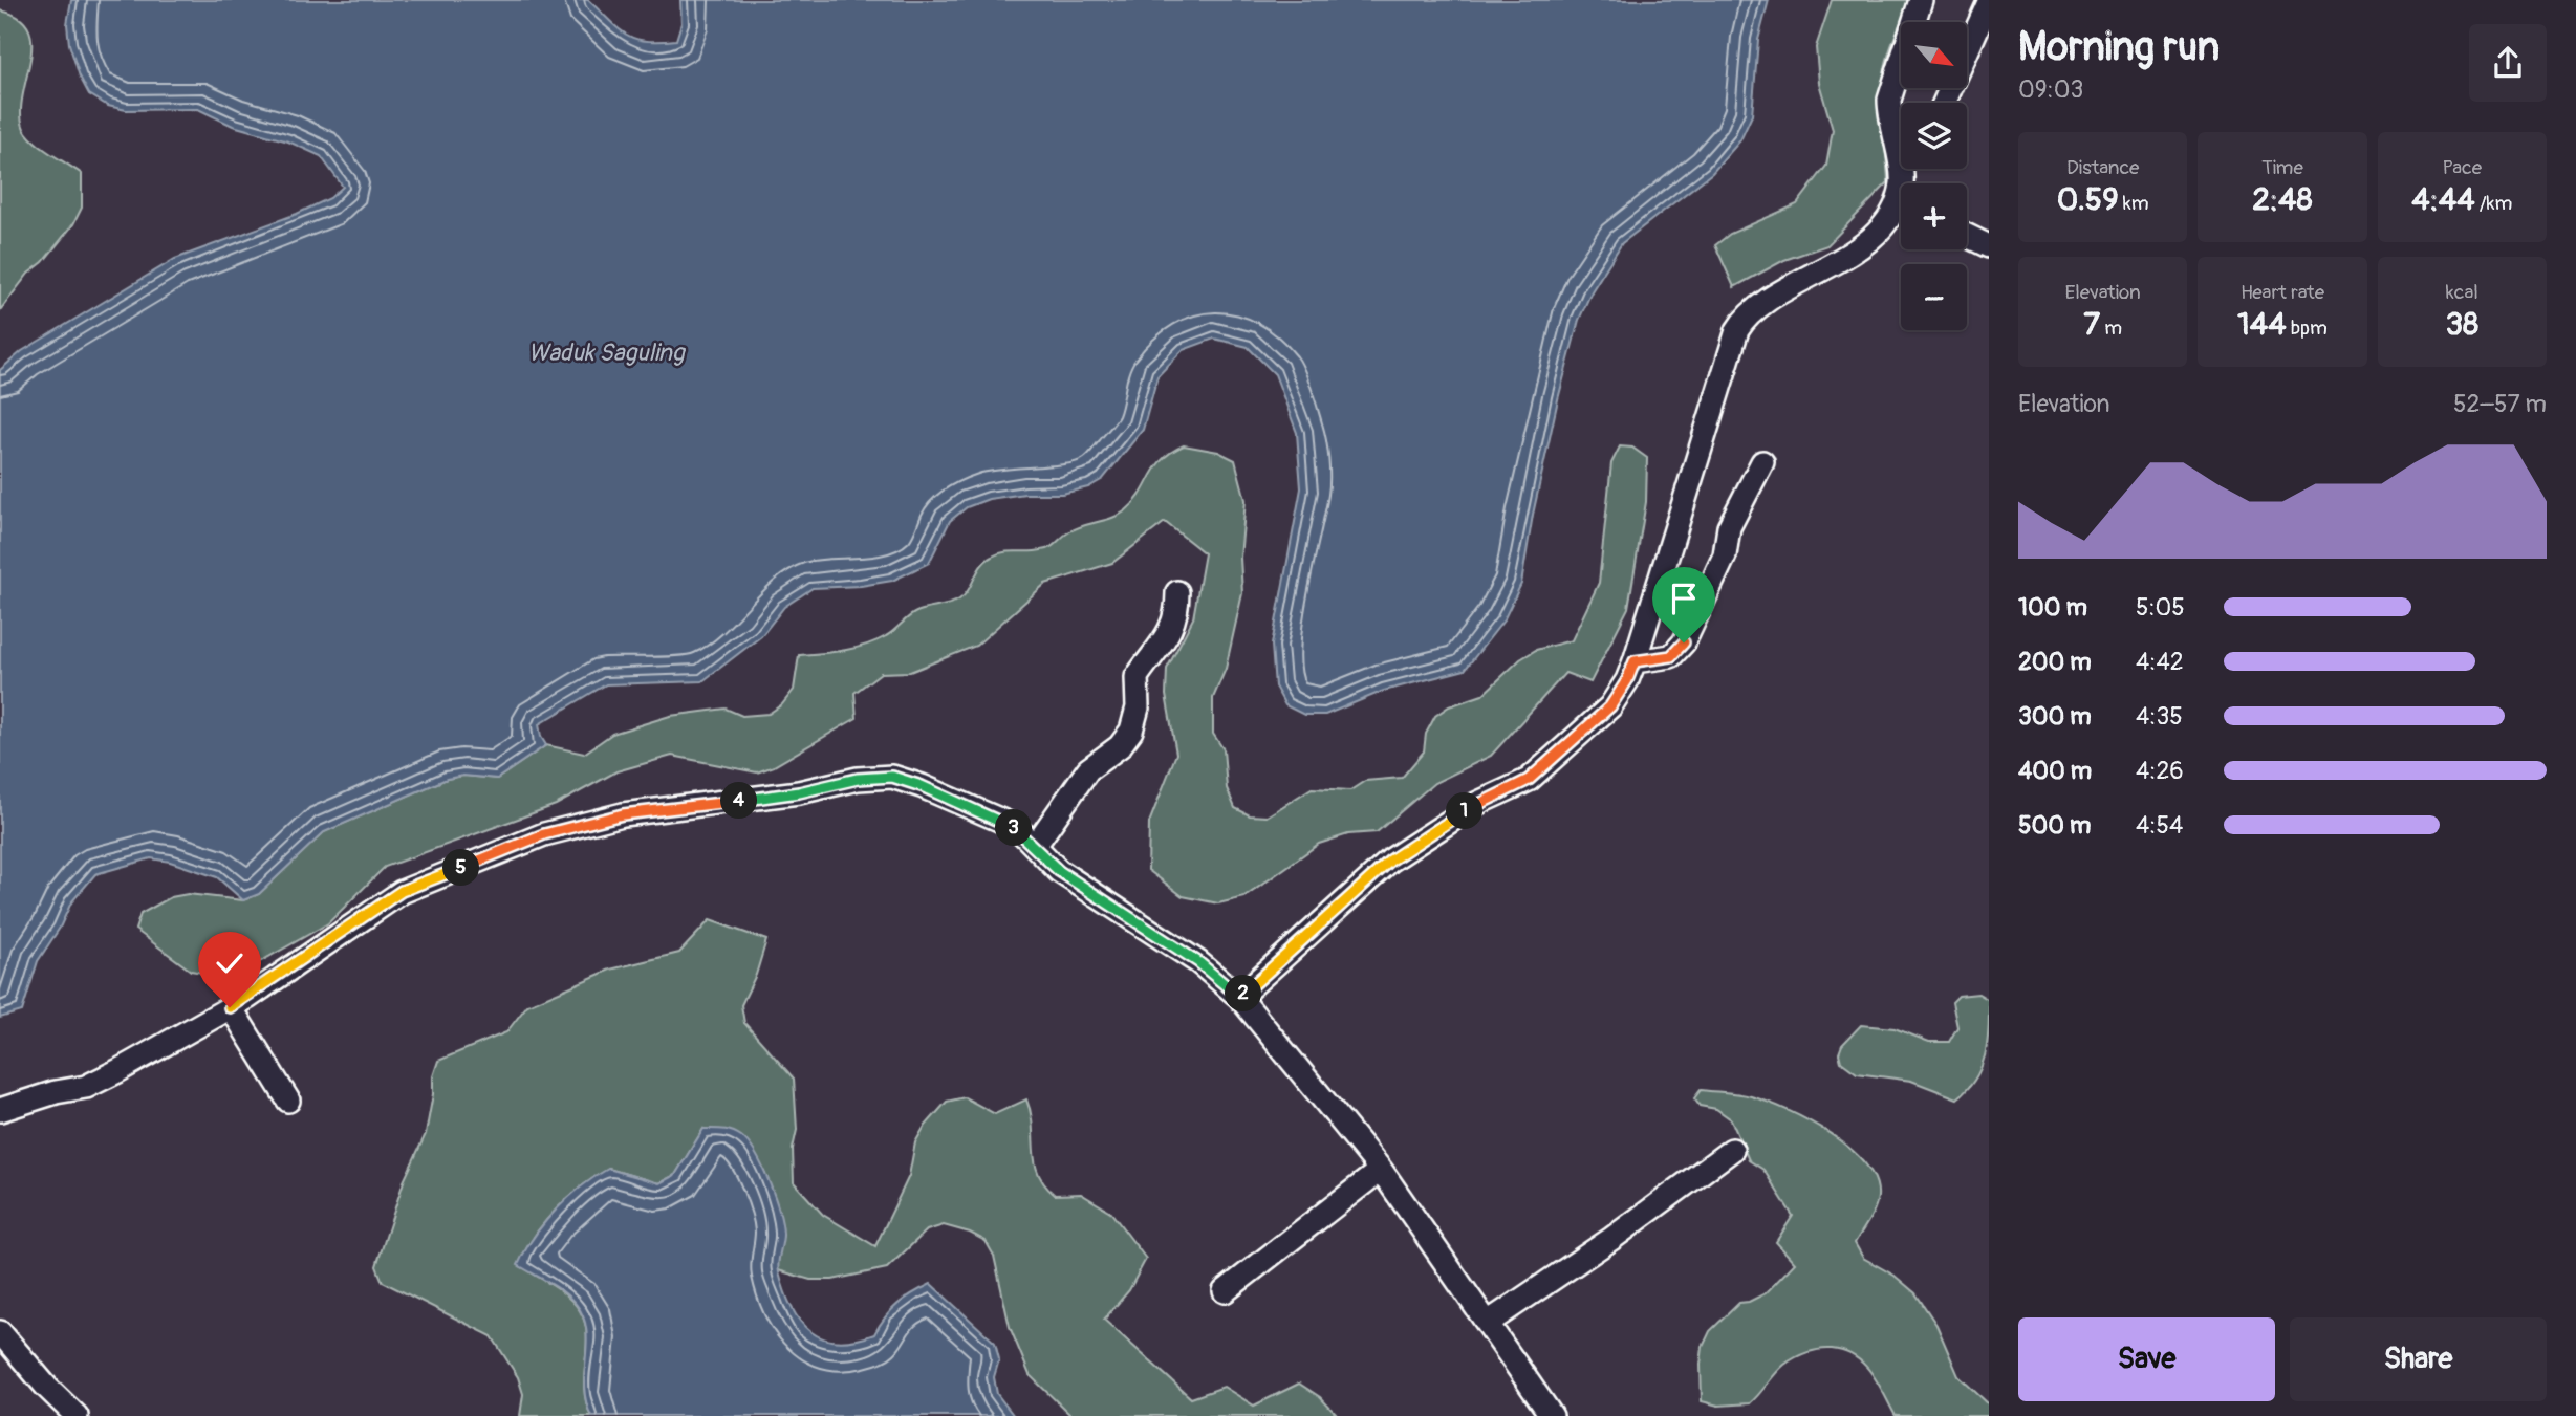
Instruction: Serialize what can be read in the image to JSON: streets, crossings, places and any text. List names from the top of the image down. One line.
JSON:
{"water":["Waduk Saguling"],"north":"bottom right","page":{"heading":["Morning run","09:03"],"map_buttons":["+","−"],"stats":[["Distance","0.59 km"],["Time","2:48"],["Pace","4:44 /km"],["Elevation","7 m"],["Heart rate","144 bpm"],["kcal","38"]],"chart":["Elevation","52–57 m"],"list":[{"name":"100 m","note":"5:05"},{"name":"200 m","note":"4:42"},{"name":"300 m","note":"4:35"},{"name":"400 m","note":"4:26"},{"name":"500 m","note":"4:54"}],"pins":["4","1","3","5","2"],"buttons":["Save","Share"]}}
